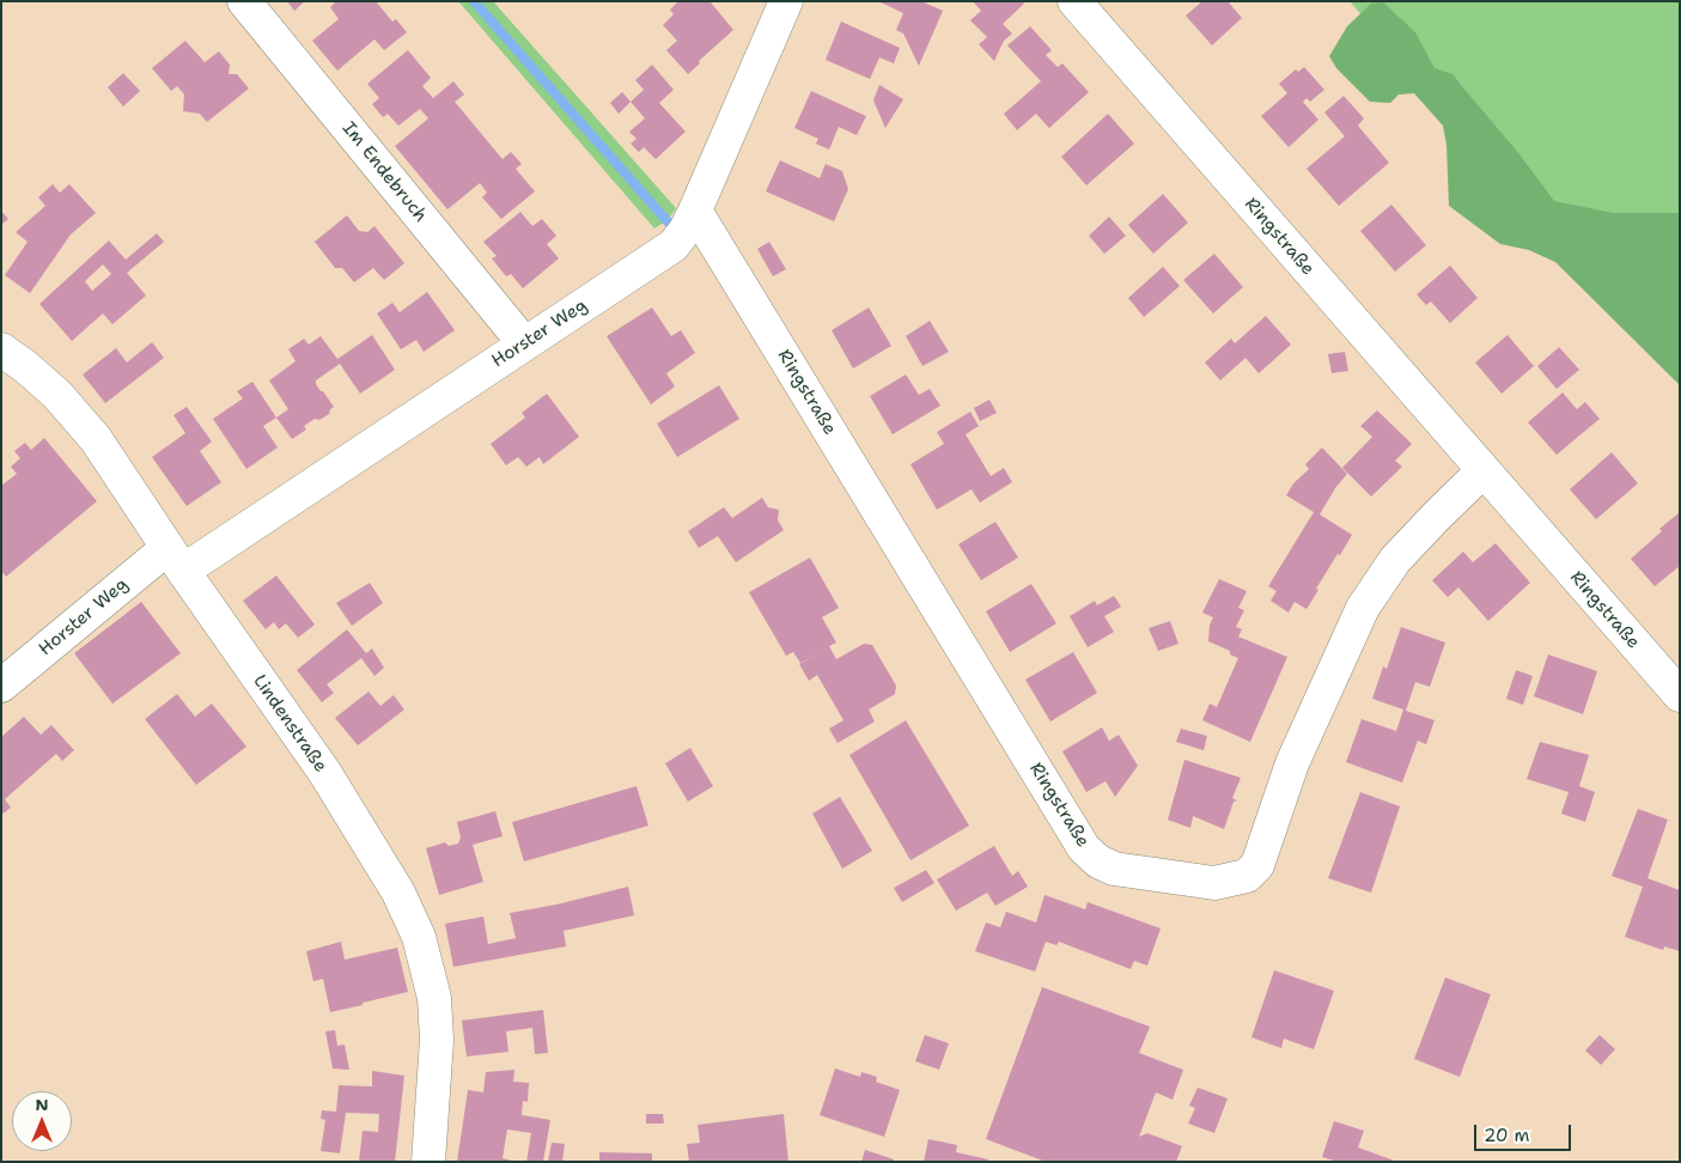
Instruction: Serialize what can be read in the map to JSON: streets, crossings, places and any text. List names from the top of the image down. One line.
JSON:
{"streets":{"street":["Im Endebruch","Ringstraße","Horster Weg","Lindenstraße"]},"crossings":[["Im Endebruch","Horster Weg"],["Ringstraße","Horster Weg"],["Horster Weg","Lindenstraße"]],"scale_bar":"20 m","north":"top"}
